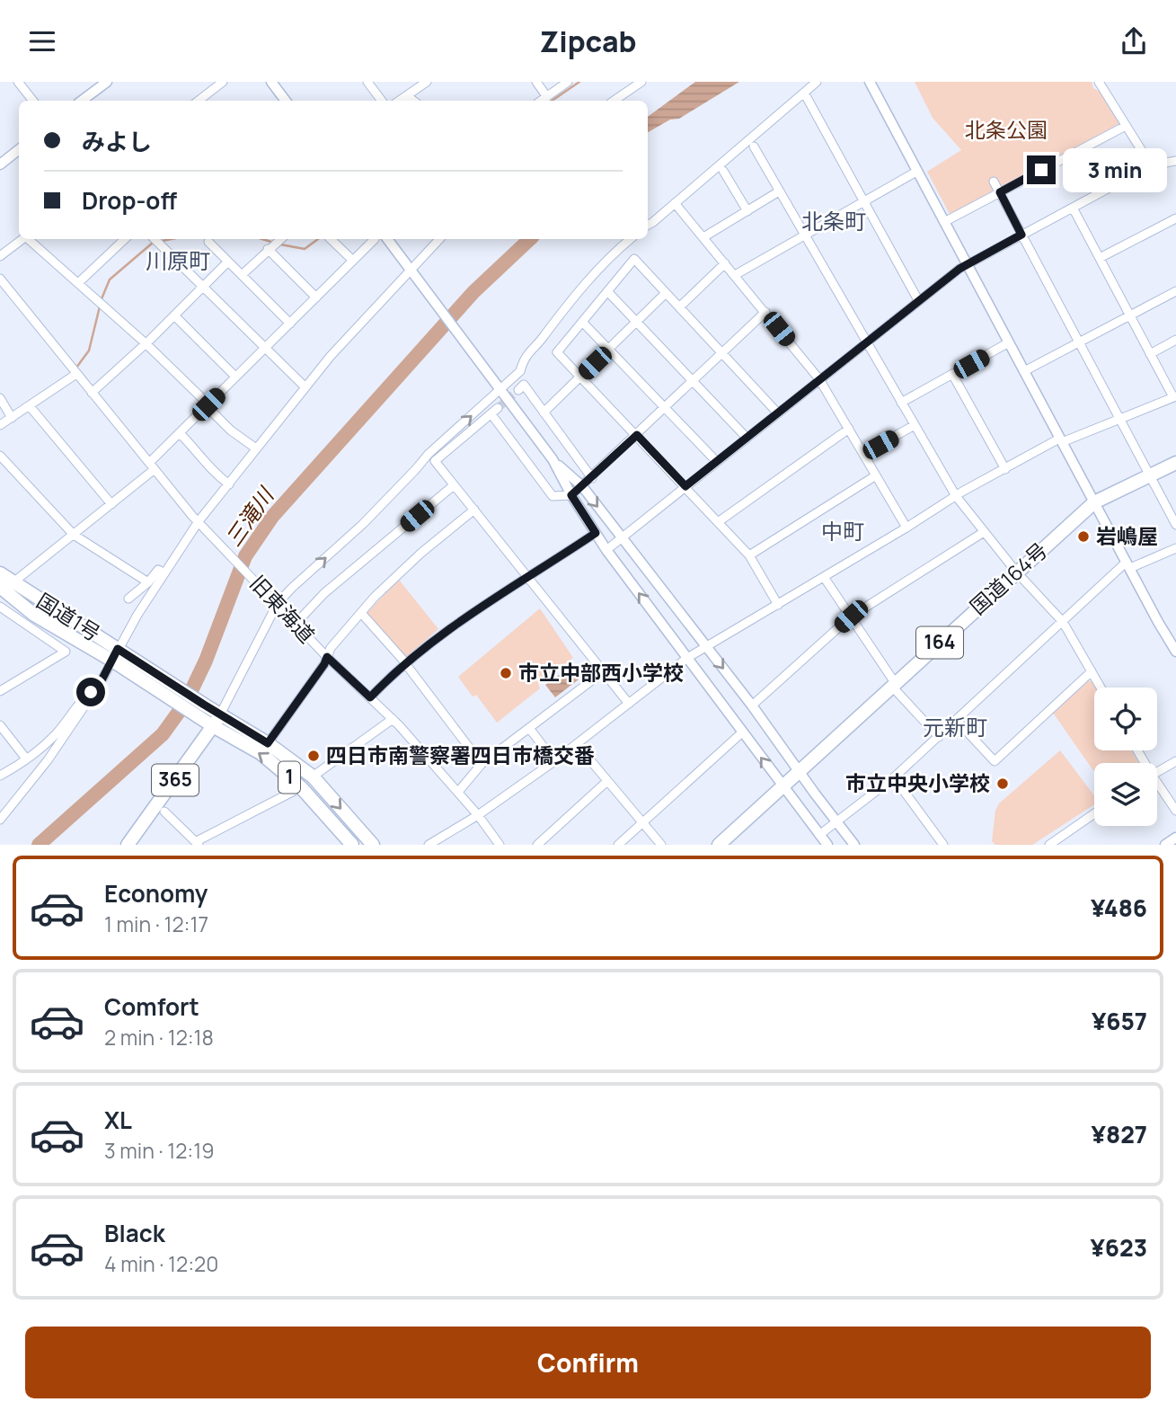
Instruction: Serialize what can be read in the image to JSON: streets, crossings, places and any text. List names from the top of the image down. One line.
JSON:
{"streets":{"highway":["国道164号","国道1号","164","1","365"],"street":["旧東海道"]},"crossings":[["国道1号","365"]],"districts":["北条町","川原町","中町","元新町"],"water":["三滝川"],"parks":["北条公園"],"places":["岩嶋屋","市立中部西小学校","四日市南警察署四日市橋交番","市立中央小学校"],"page":{"header":"Zipcab","banner":["みよし","Drop-off"],"bubble":"3 min","list":[{"name":"Economy","note":"1 min · 12:17","value":"¥486"},{"name":"Comfort","note":"2 min · 12:18","value":"¥657"},{"name":"XL","note":"3 min · 12:19","value":"¥827"},{"name":"Black","note":"4 min · 12:20","value":"¥623"}],"buttons":"Confirm"}}
